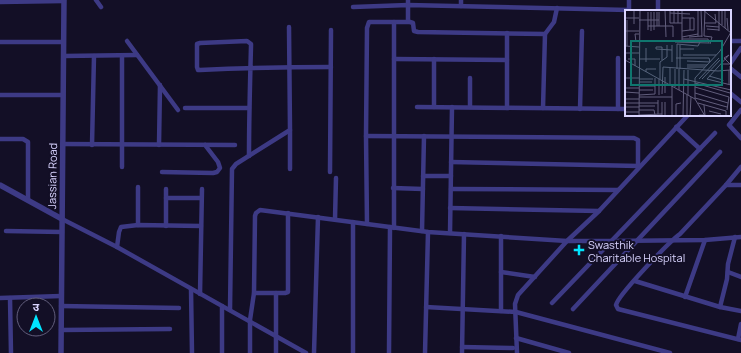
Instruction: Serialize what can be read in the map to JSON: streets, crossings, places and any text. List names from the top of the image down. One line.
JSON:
{"streets":{"street":["Jassian Road"]},"places":{"health":["Swasthik Charitable Hospital"]},"north":"top"}
